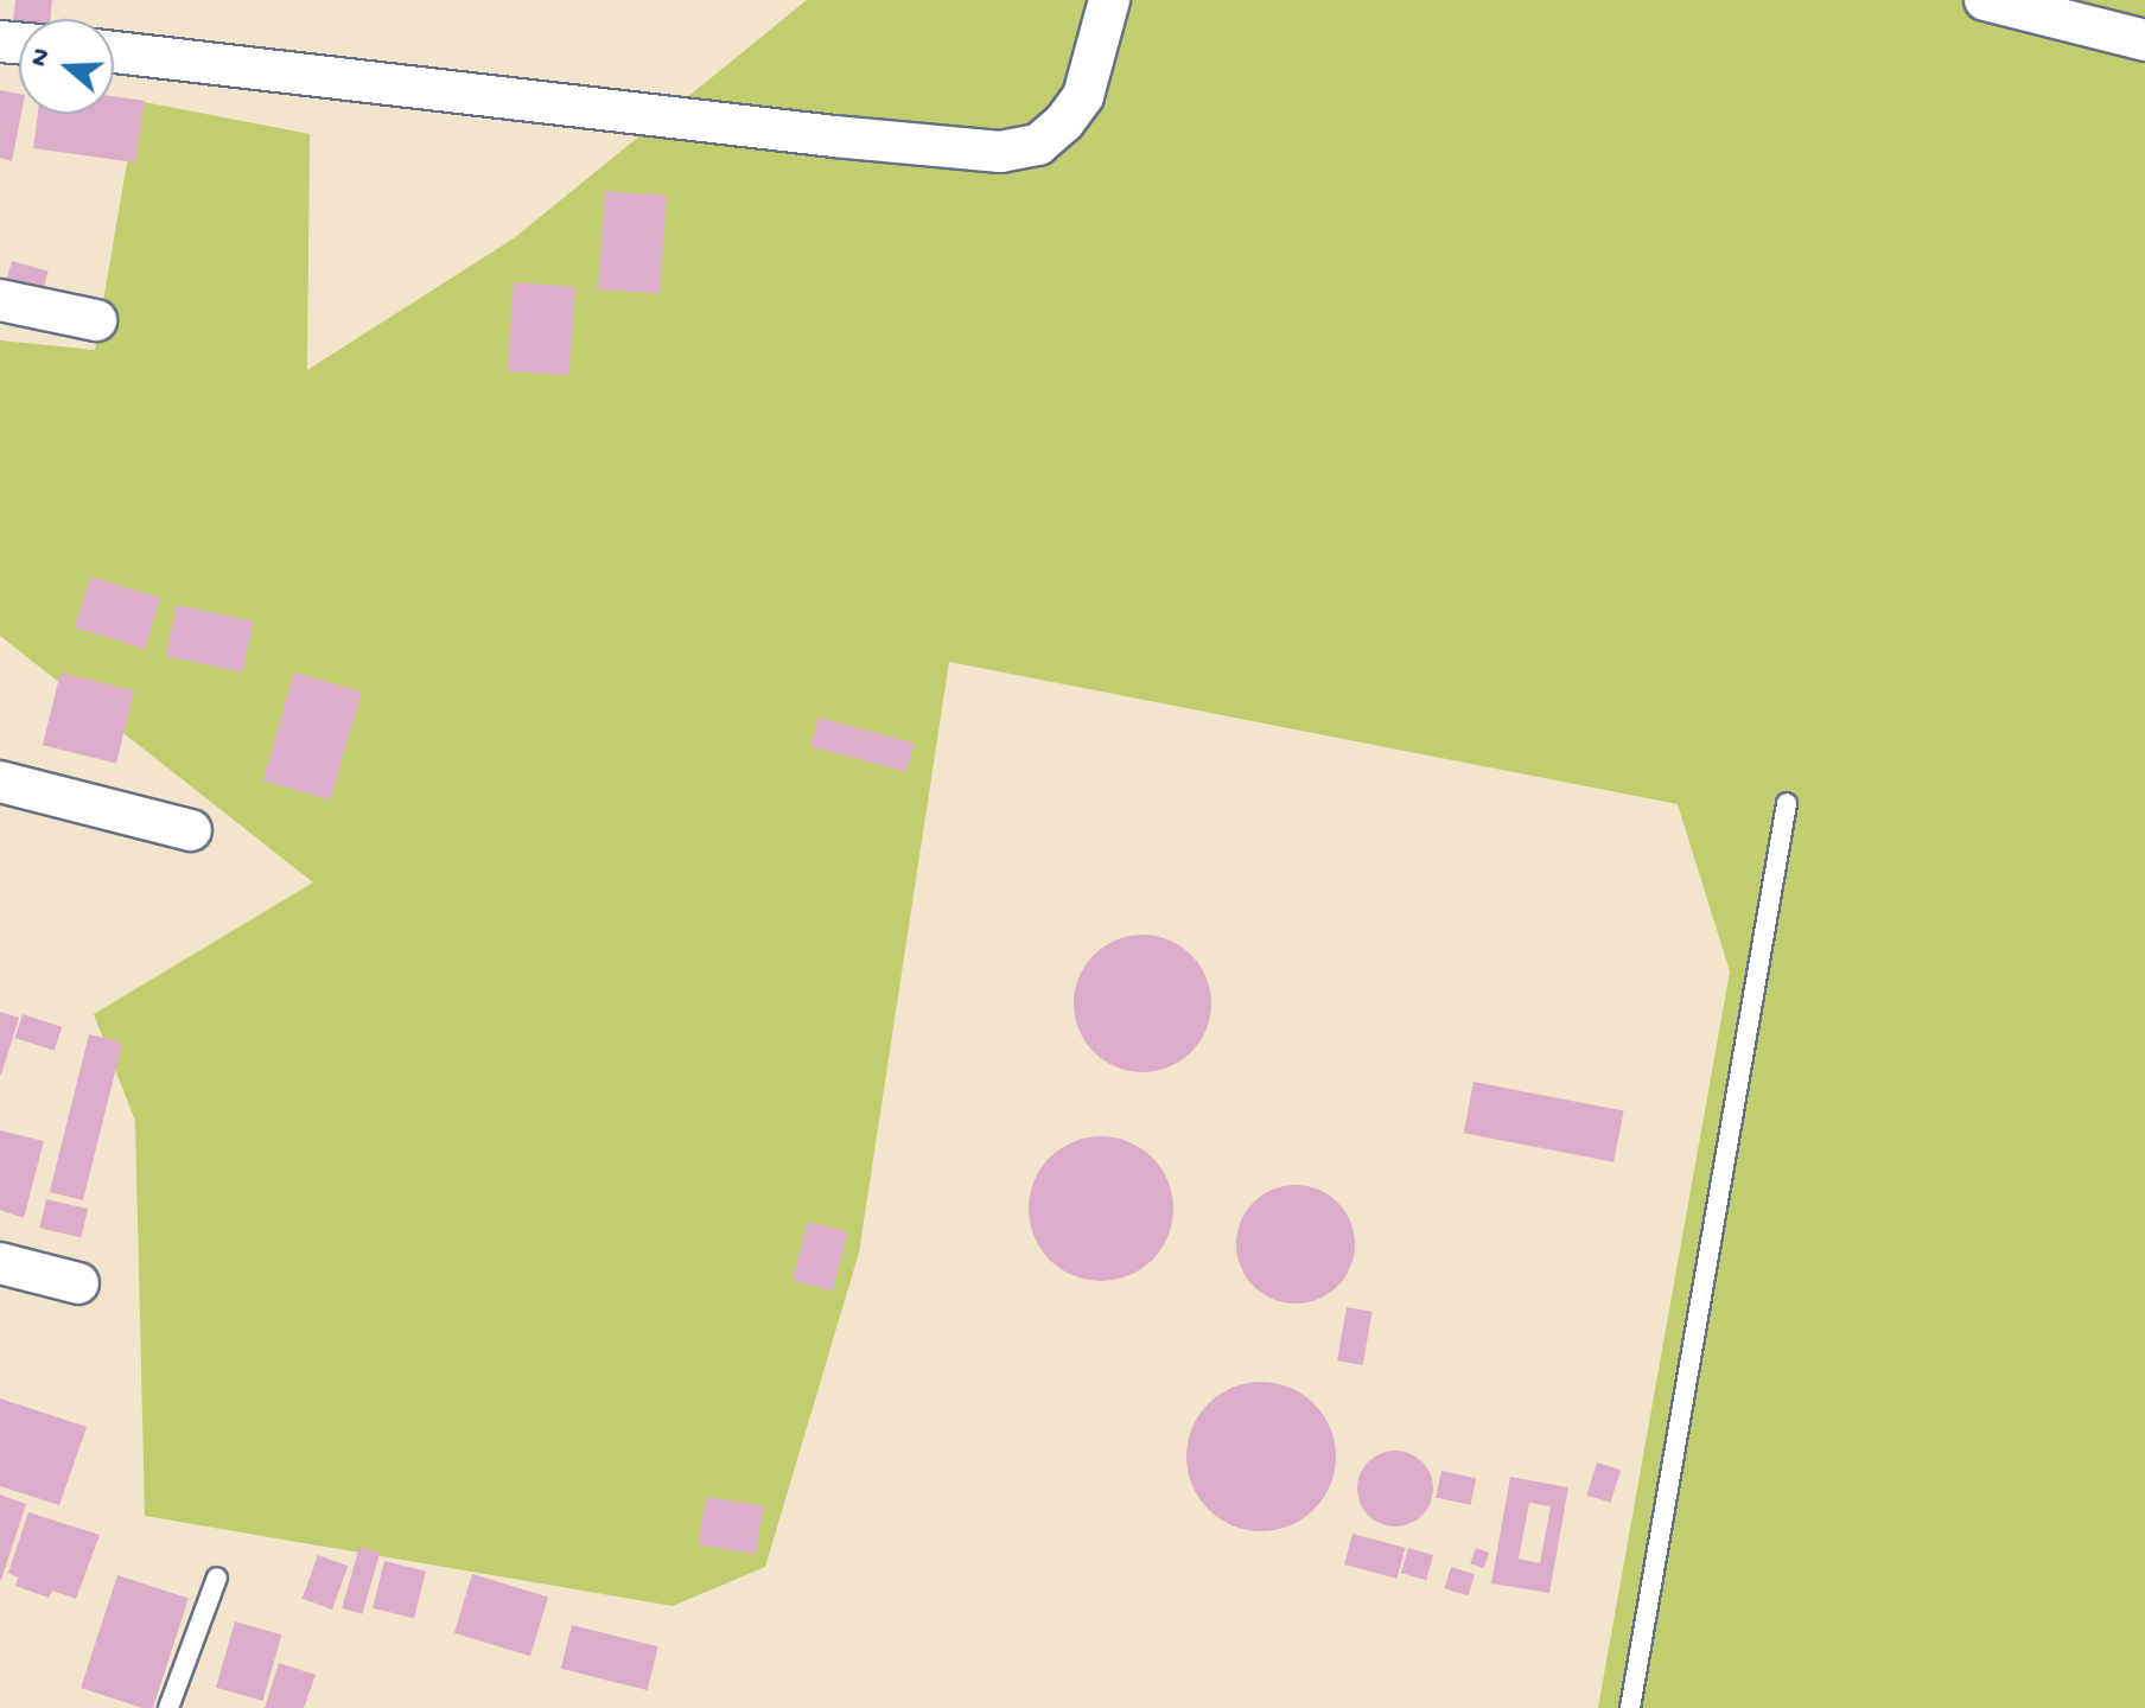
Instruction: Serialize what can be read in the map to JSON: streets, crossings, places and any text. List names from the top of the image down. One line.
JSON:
{"north":"left"}
